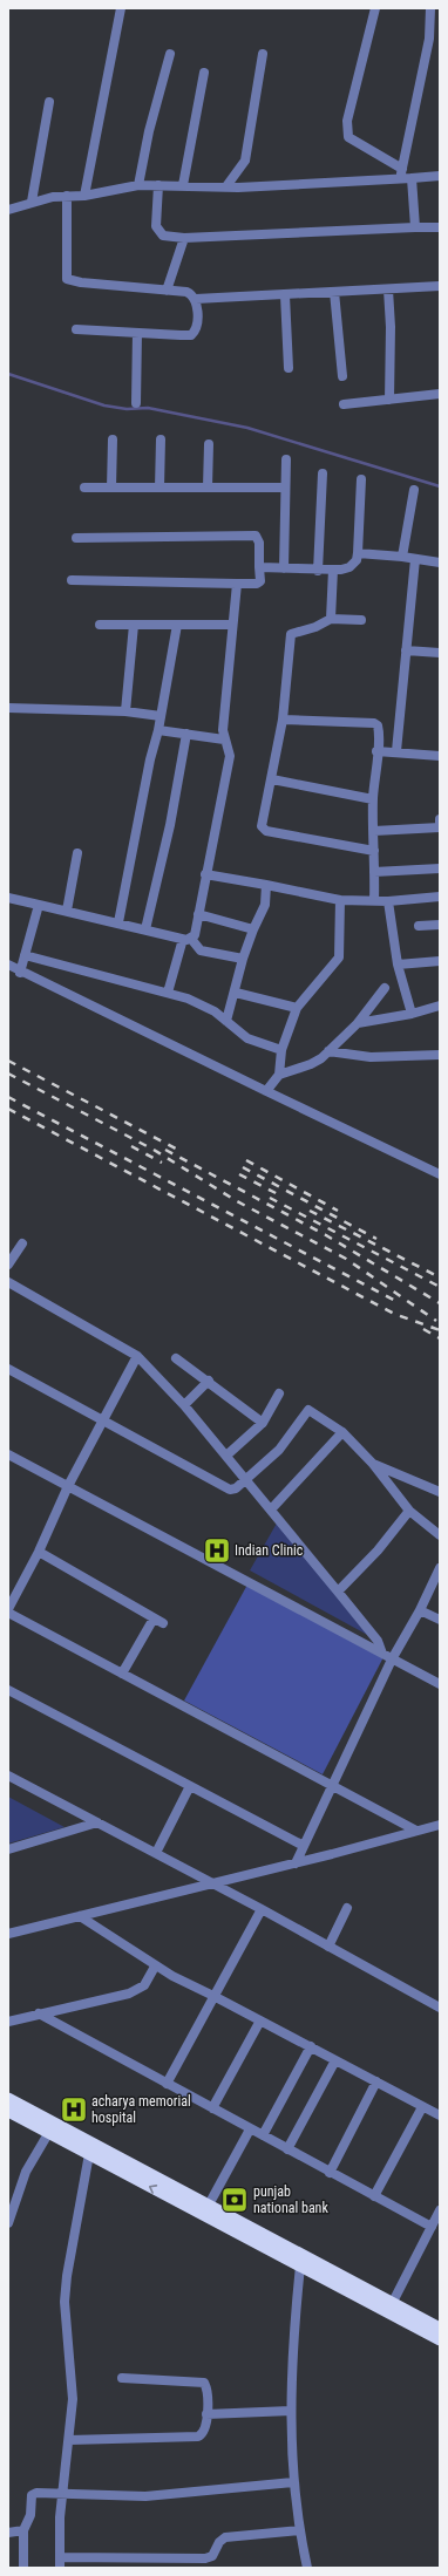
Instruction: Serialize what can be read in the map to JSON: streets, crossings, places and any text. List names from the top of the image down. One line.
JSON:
{"places":{"hospital":["Indian Clinic","acharya memorial hospital"],"bank":["punjab national bank"]}}
